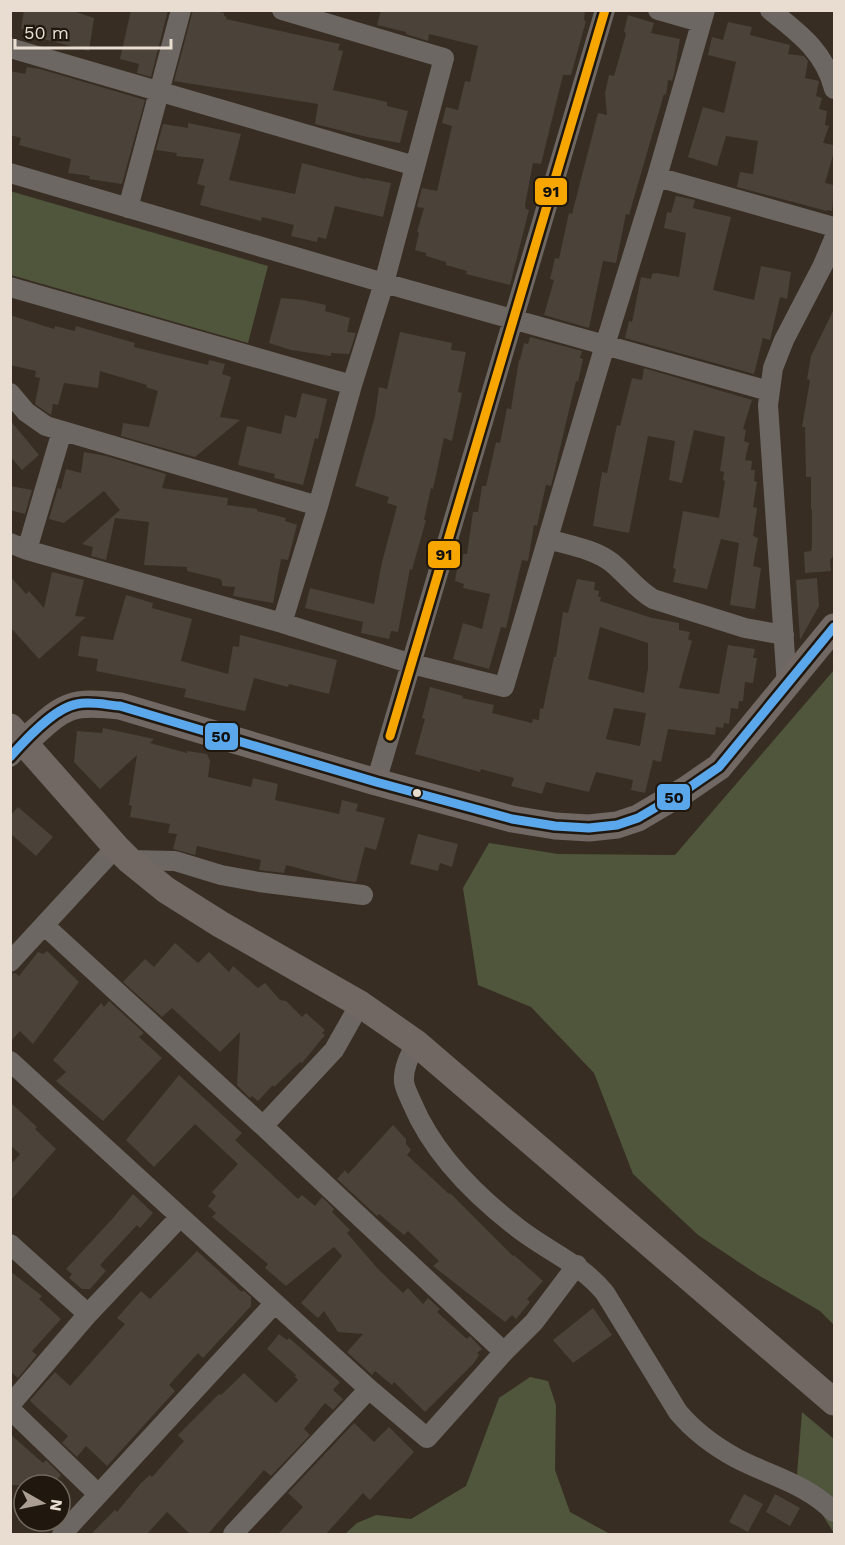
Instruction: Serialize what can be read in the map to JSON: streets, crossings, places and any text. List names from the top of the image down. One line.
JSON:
{"lines":["transit line 91","transit line 50"],"scale_bar":"50 m","north":"right"}
